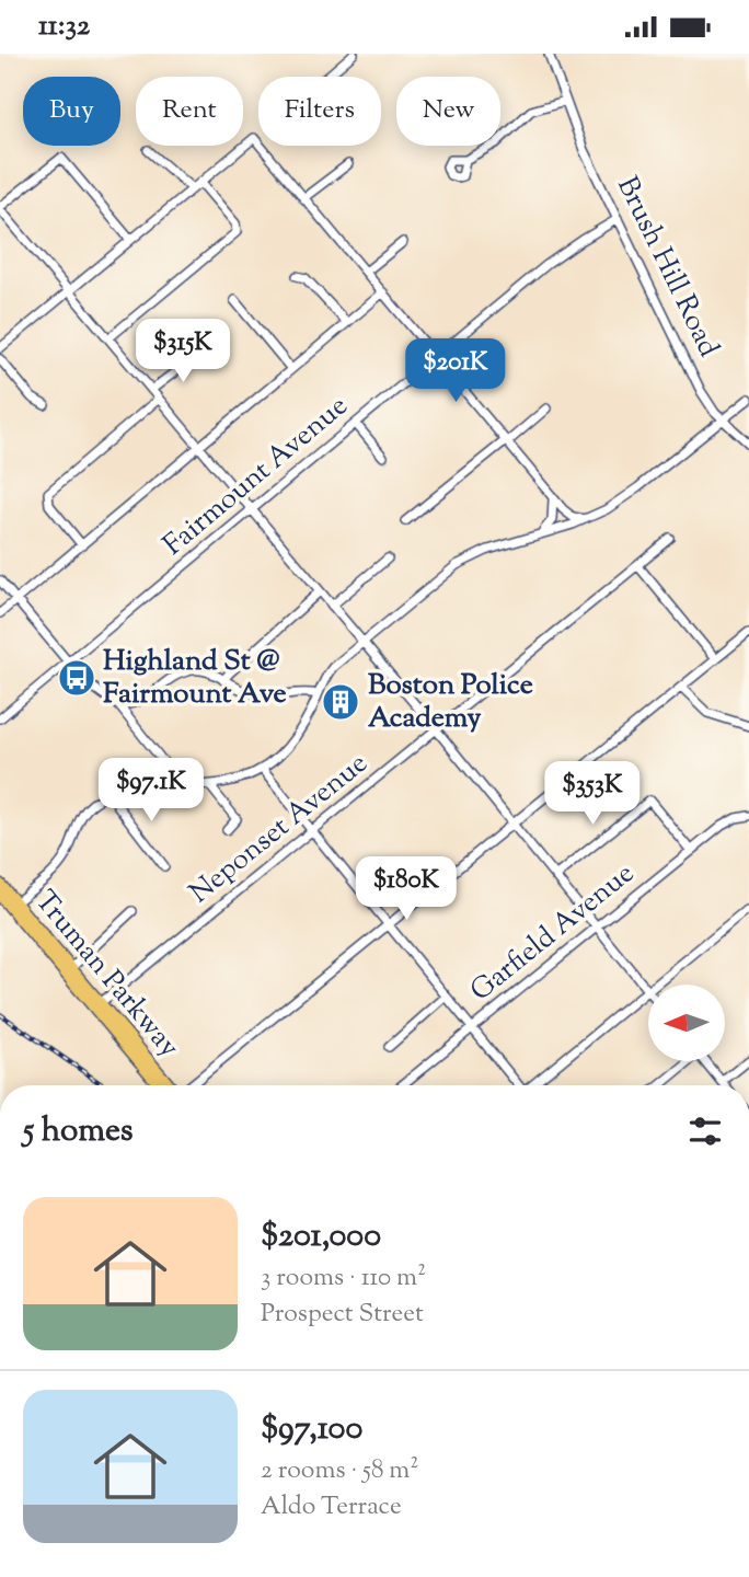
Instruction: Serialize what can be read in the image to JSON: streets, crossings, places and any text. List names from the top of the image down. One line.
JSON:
{"streets":{"main road":["Truman Parkway"],"street":["Brush Hill Road","Fairmount Avenue","Neponset Avenue","Garfield Avenue"]},"crossings":[["Brush Hill Road","Fairmount Avenue"],["Neponset Avenue","Truman Parkway"]],"places":{"bus stop":["Highland St @ Fairmount Ave"],"building":["Boston Police Academy"]},"north":"left","page":{"status":"11:32","chip":["Buy","Rent","Filters","New"],"price":["$315K","$201K","$97.1K","$353K","$180K"],"heading":"5 homes","list":[{"name":"$201,000","note":"3 rooms · 110 m² · Prospect Street"},{"name":"$97,100","note":"2 rooms · 58 m² · Aldo Terrace"}]}}
